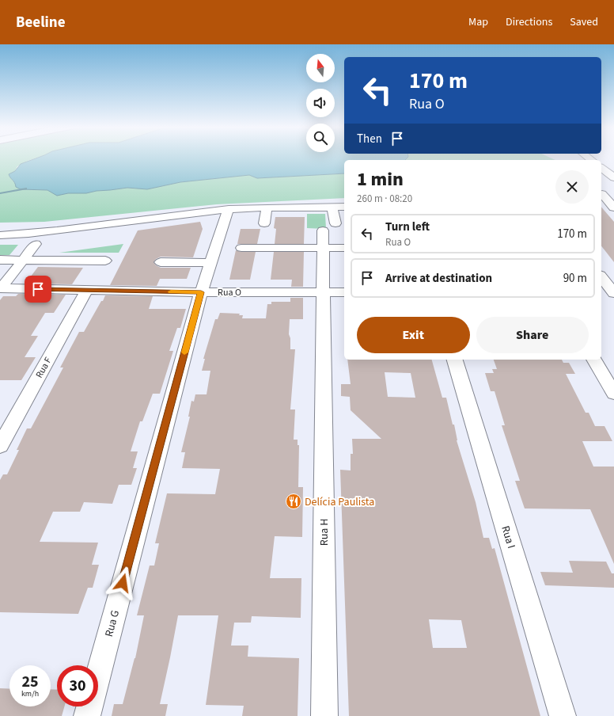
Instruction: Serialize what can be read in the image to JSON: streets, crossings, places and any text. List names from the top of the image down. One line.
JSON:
{"streets":{"street":["Rua O","Rua F","Rua H","Rua I","Rua G"]},"crossings":[["Rua O","Rua F"],["Rua O","Rua H"],["Rua O","Rua G"]],"places":{"restaurant":["Delícia Paulista"]},"north":"top","page":{"header":"Beeline","nav":["Map","Directions","Saved"],"turn":["170 m","Rua O"],"then":"Then","heading":["1 min","260 m · 08:20"],"list":[{"name":"Turn left","note":"Rua O","value":"170 m"},{"name":"Arrive at destination","value":"90 m"}],"buttons":["Exit","Share"],"speed":"25 km/h","limit":"30"}}
